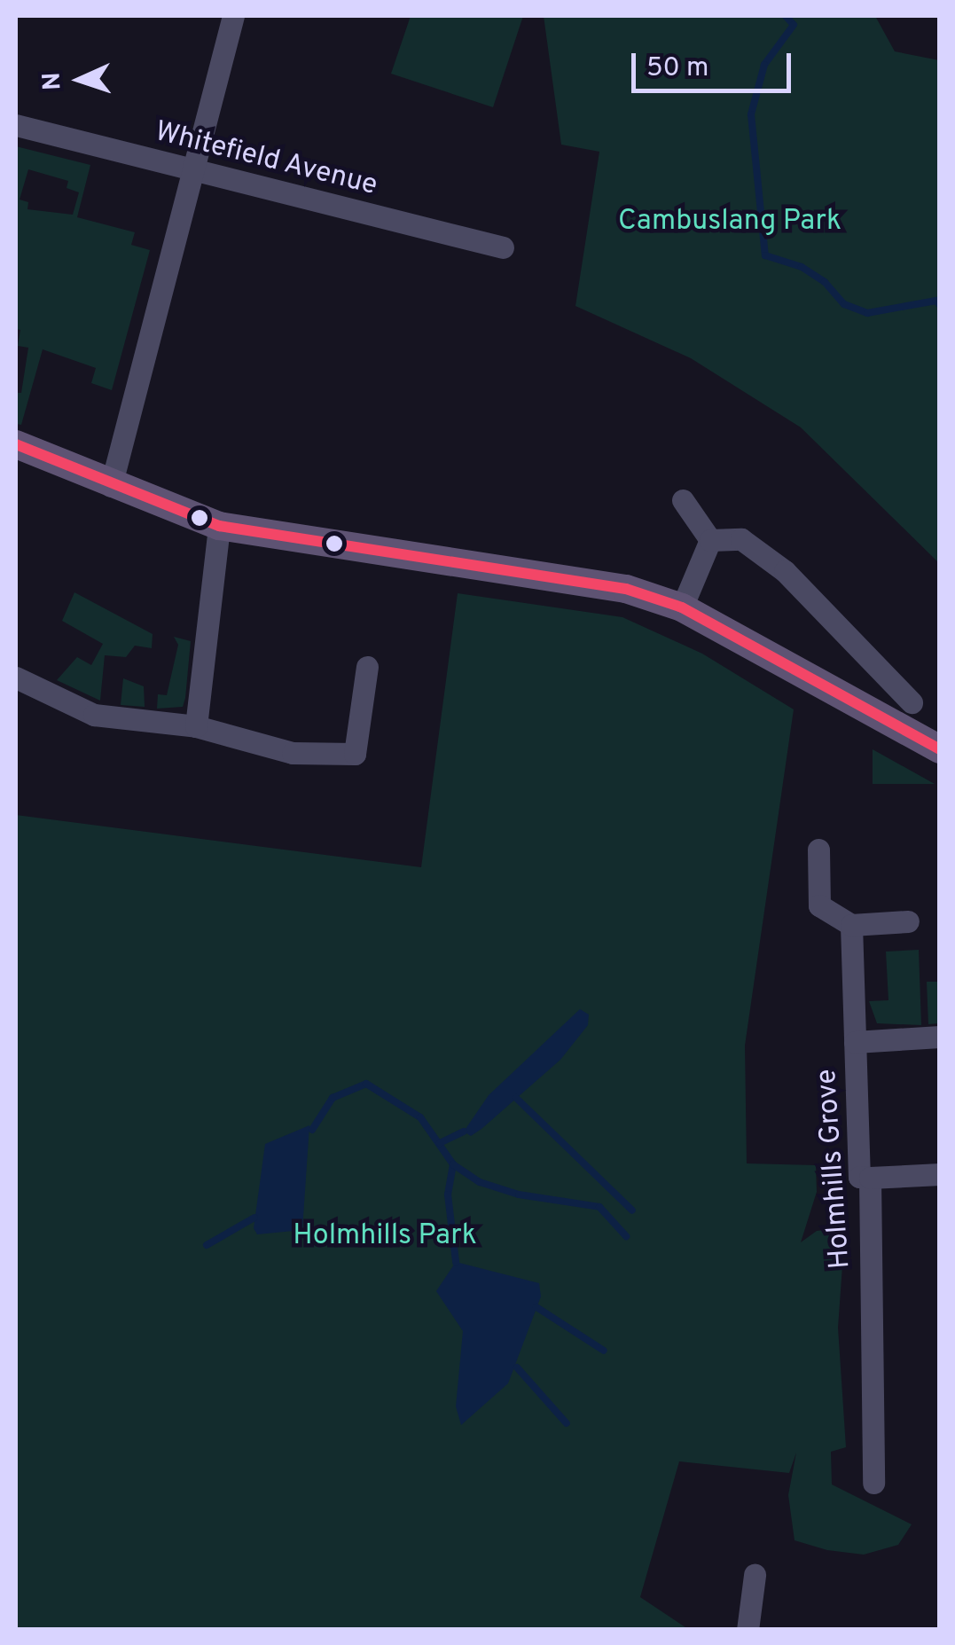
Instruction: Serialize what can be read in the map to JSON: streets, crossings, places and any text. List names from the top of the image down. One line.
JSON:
{"streets":{"street":["Whitefield Avenue","Holmhills Grove"]},"parks":["Cambuslang Park","Holmhills Park"],"scale_bar":"50 m","north":"left"}
